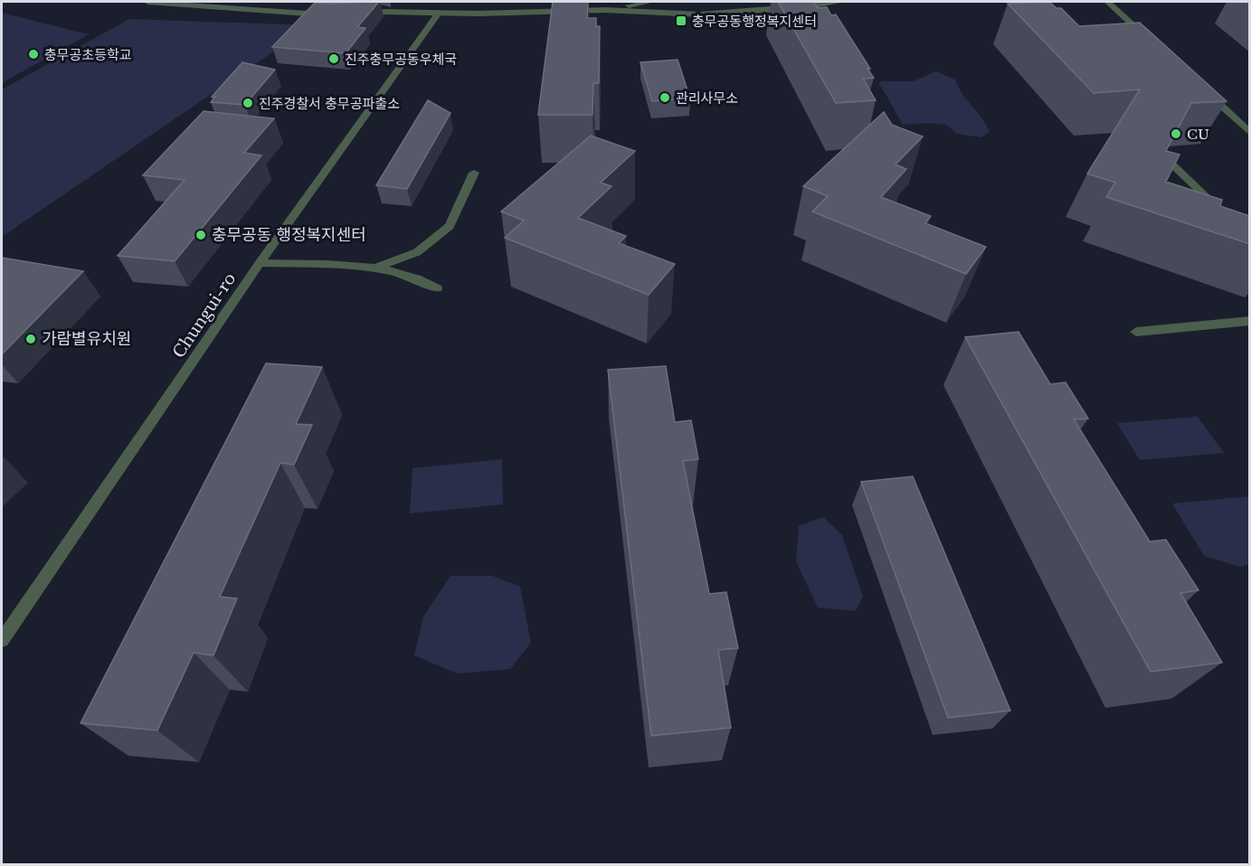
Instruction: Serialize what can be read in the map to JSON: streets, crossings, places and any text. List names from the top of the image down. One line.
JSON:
{"streets":{"street":["Chungui-ro"]},"places":{"transit":["충무공동행정복지센터"],"other":["충무공초등학교","진주충무공동우체국","관리사무소","진주경찰서 충무공파출소","CU","충무공동 행정복지센터","가람별유치원"]}}
